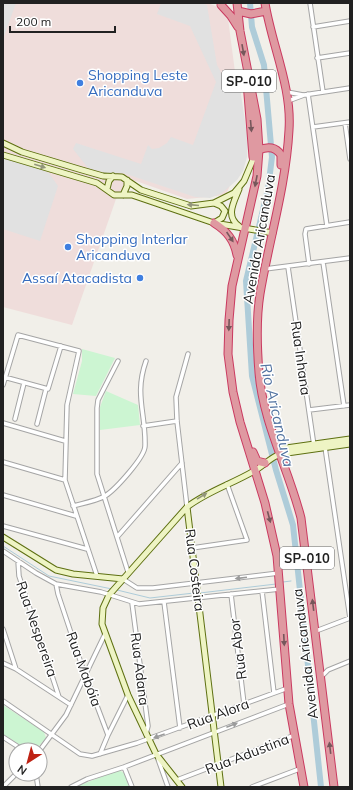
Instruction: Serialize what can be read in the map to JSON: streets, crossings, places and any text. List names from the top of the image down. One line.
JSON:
{"streets":{"highway":["SP-010","Avenida Aricanduva"],"street":["Rua Inhana","Rua Costeira","Rua Nespereira","Rua Abor","Rua Mabóia","Rua Adana","Rua Alora","Rua Adustina"]},"crossings":[["Avenida Aricanduva","Rua Alora"],["Avenida Aricanduva","Rua Adustina"],["Rua Costeira","Rua Alora"],["Rua Costeira","Rua Adustina"],["Rua Abor","Rua Alora"],["Rua Adana","Rua Alora"]],"water":["Rio Aricanduva"],"places":["Shopping Leste Aricanduva","Shopping Interlar Aricanduva","Assaí Atacadista"],"scale_bar":"200 m","north":"bottom left"}
